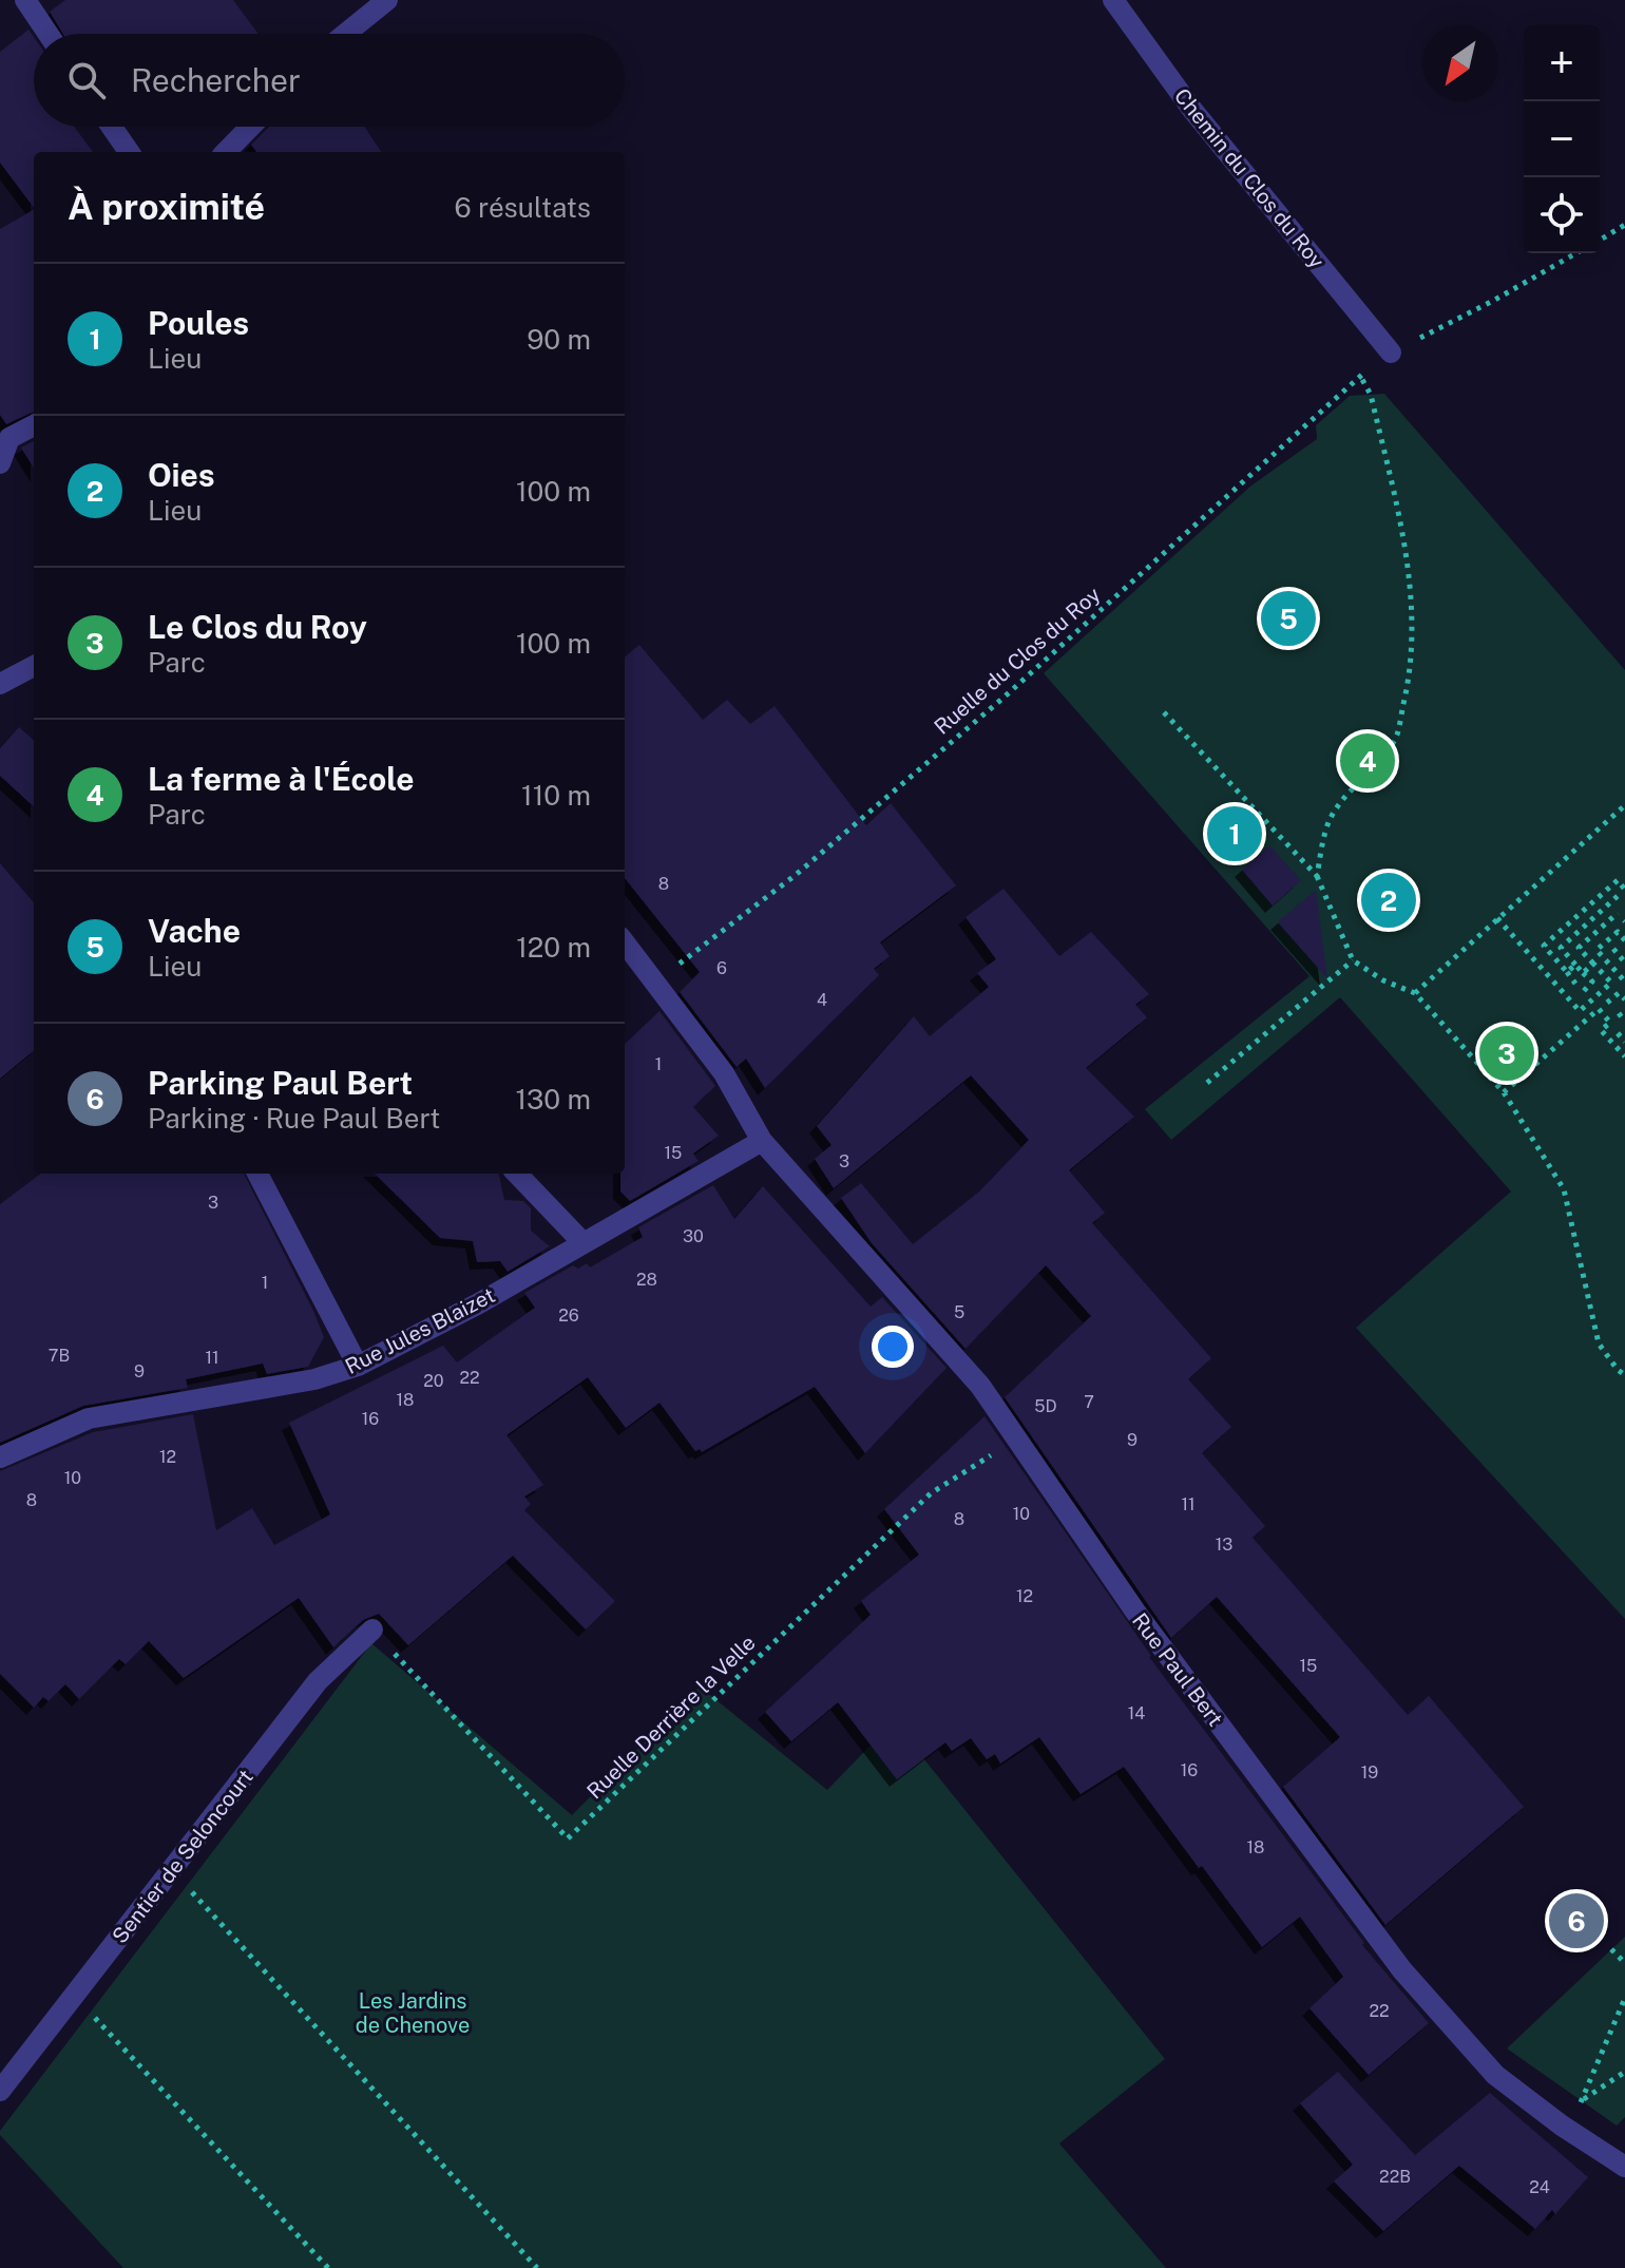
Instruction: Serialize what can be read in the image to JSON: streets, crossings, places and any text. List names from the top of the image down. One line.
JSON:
{"streets":{"street":["Chemin du Clos du Roy","Rue Jules Blaizet","Rue Paul Bert","Sentier de Seloncourt"],"path":["Ruelle du Clos du Roy","Ruelle Derrière la Velle"]},"crossings":[["Chemin du Clos du Roy","Ruelle du Clos du Roy"],["Ruelle du Clos du Roy","Rue Paul Bert"],["Rue Jules Blaizet","Rue Paul Bert"],["Rue Paul Bert","Ruelle Derrière la Velle"],["Ruelle Derrière la Velle","Sentier de Seloncourt"]],"parks":["Les Jardins de Chenove"],"house_numbers":["8","6","4","1","15","3","3","30","28","1","5","26","7B","11","9","22","20","18","7","5D","16","9","12","10","8","11","10","8","13","12","15","14","16","19","18","22","22B","24"],"north":"bottom left","page":{"map_buttons":["+","−"],"search":"Rechercher","heading":["À proximité","6 résultats"],"list":[{"mark":"1","name":"Poules","note":"Lieu","value":"90 m"},{"mark":"2","name":"Oies","note":"Lieu","value":"100 m"},{"mark":"3","name":"Le Clos du Roy","note":"Parc","value":"100 m"},{"mark":"4","name":"La ferme à l'École","note":"Parc","value":"110 m"},{"mark":"5","name":"Vache","note":"Lieu","value":"120 m"},{"mark":"6","name":"Parking Paul Bert","note":"Parking · Rue Paul Bert","value":"130 m"}],"pins":["5","4","1","2","3","6"]}}
